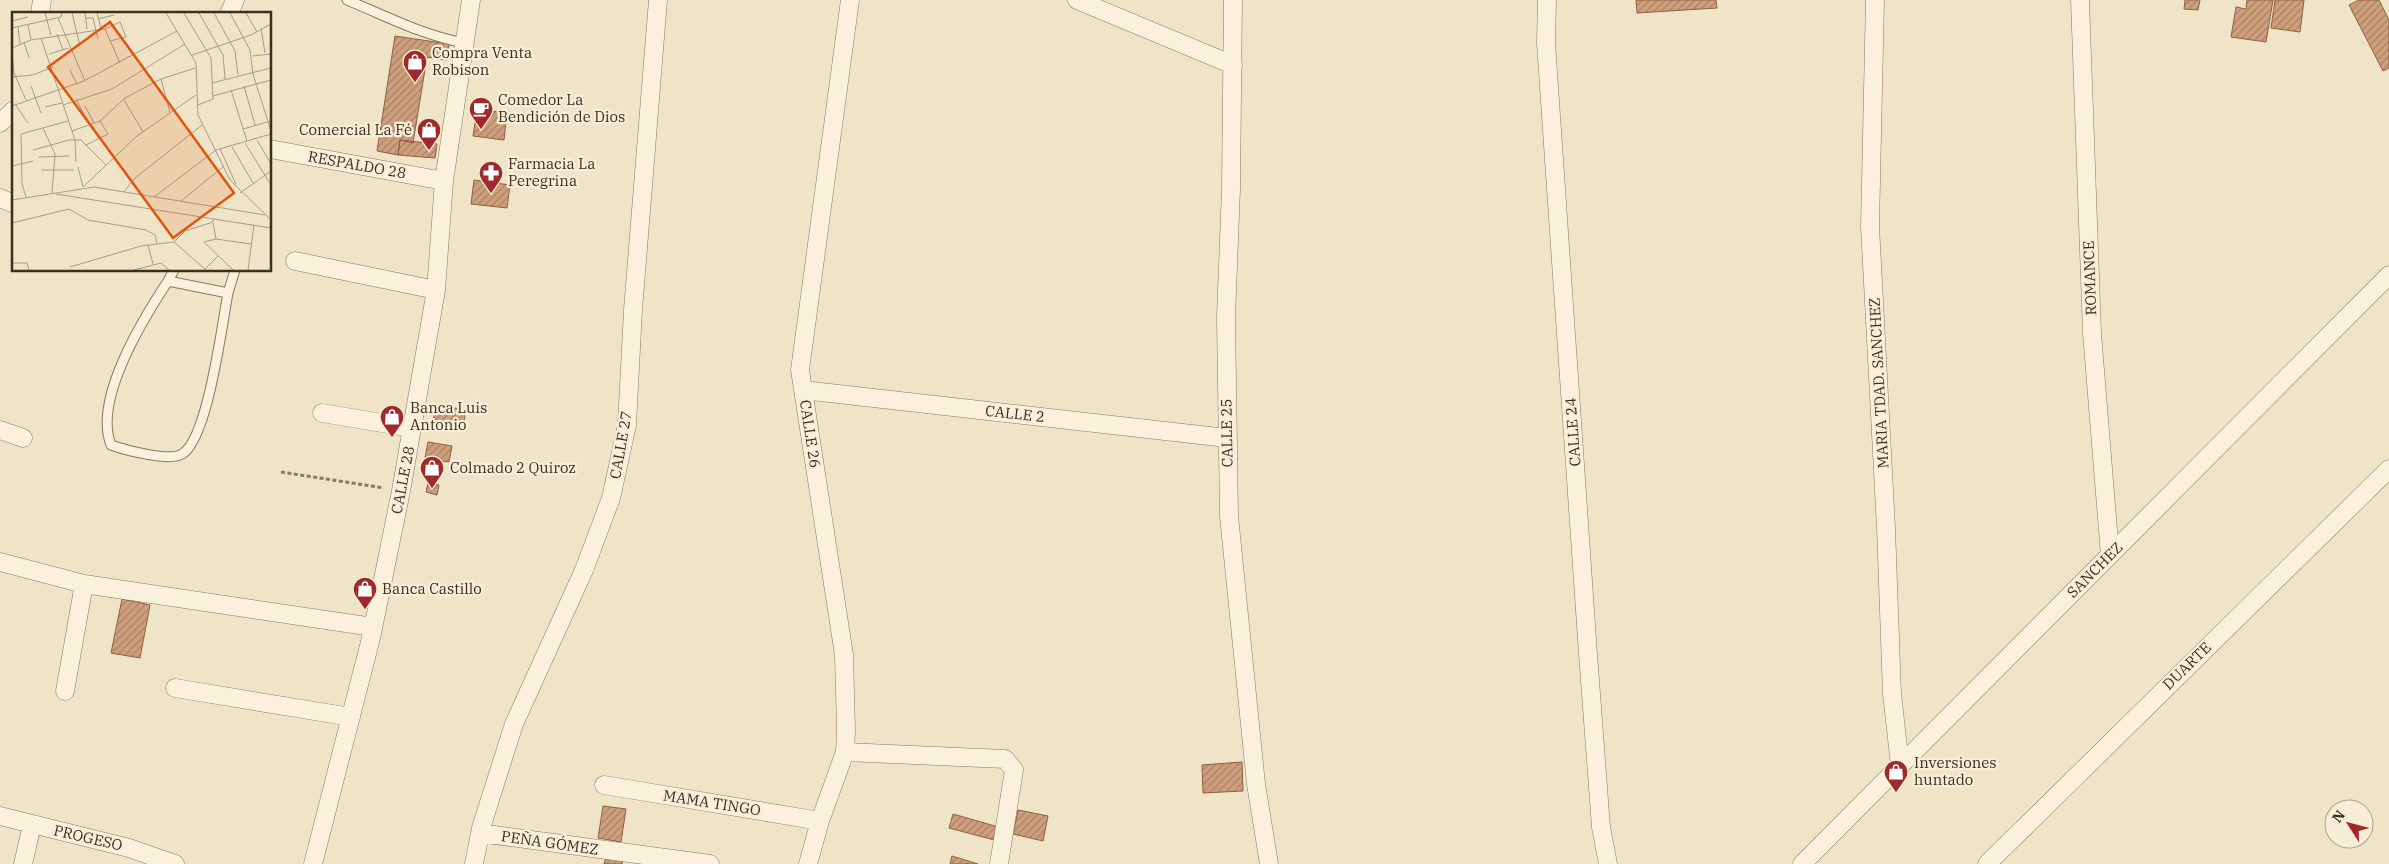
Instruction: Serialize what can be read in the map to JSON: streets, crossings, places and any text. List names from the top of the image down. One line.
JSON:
{"streets":{"street":["RESPALDO 28","ROMANCE","MARIA TDAD. SANCHEZ","CALLE 2","CALLE 24","CALLE 25","CALLE 26","CALLE 27","CALLE 28","SANCHEZ","DUARTE","MAMA TINGO","PROGESO","PEÑA GÓMEZ"]},"crossings":[["RESPALDO 28","CALLE 28"],["ROMANCE","SANCHEZ"],["MARIA TDAD. SANCHEZ","SANCHEZ"],["CALLE 2","CALLE 25"],["CALLE 2","CALLE 26"],["CALLE 26","MAMA TINGO"],["CALLE 27","PEÑA GÓMEZ"]],"places":{"shop":["Compra Venta Robison","Comercial La Fé","Banca Luis Antonio","Colmado 2 Quiroz","Banca Castillo","Inversiones huntado"],"cafe":["Comedor La Bendición de Dios"],"pharmacy":["Farmacia La Peregrina"]},"north":"top left"}
